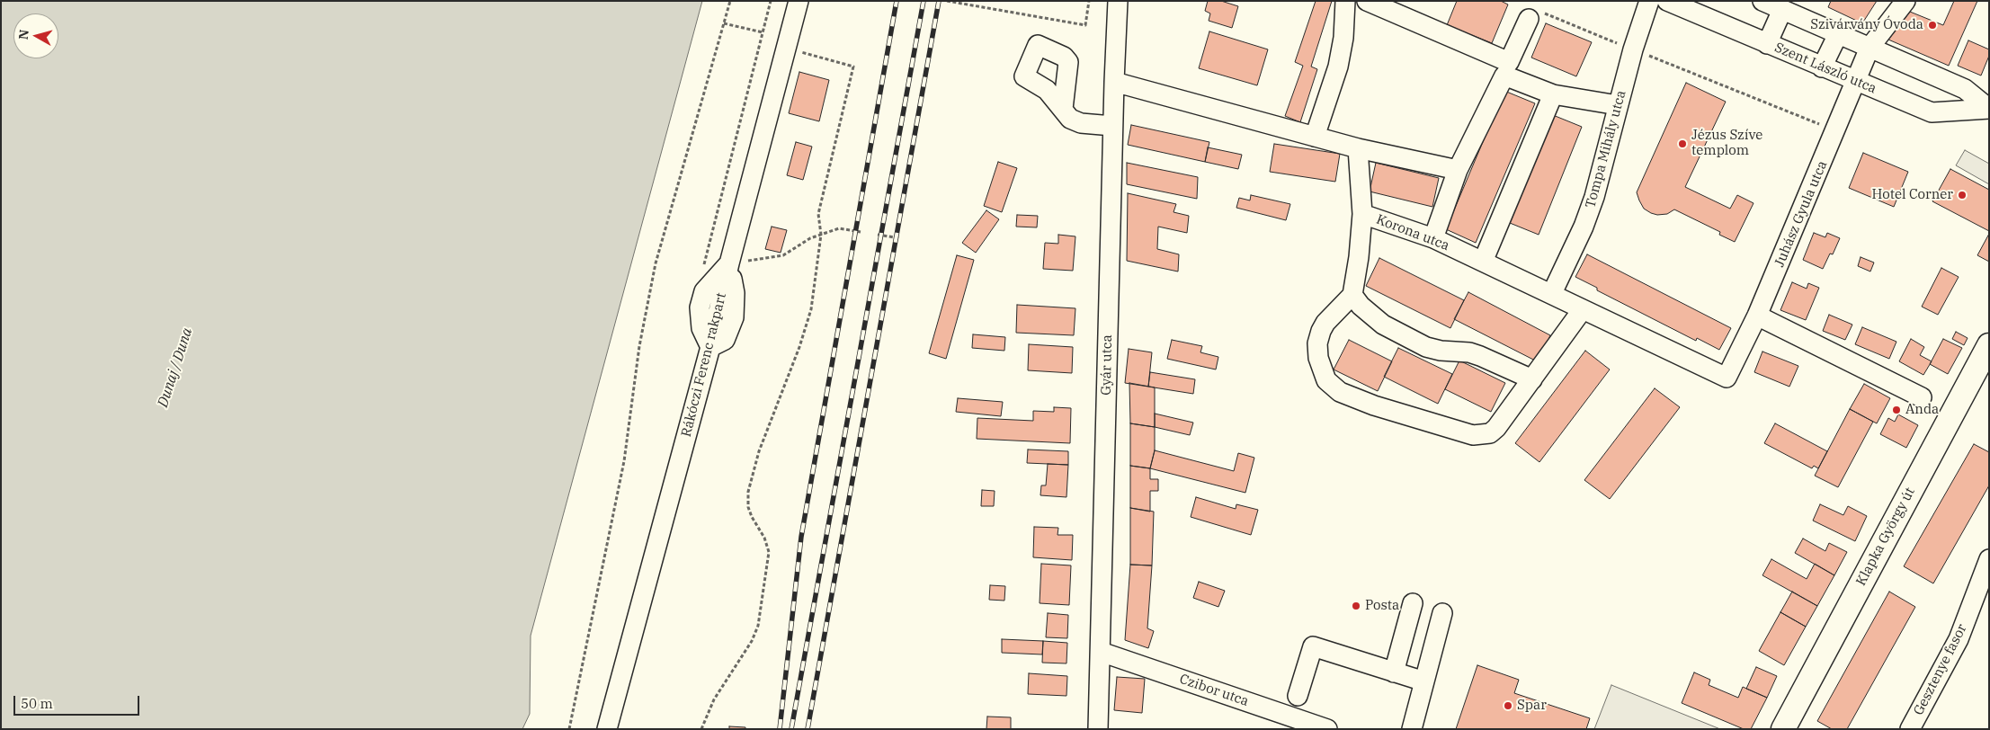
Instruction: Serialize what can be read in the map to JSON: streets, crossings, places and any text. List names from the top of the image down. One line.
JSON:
{"streets":{"main road":["Klapka György út"],"street":["Szent László utca","Tompa Mihály utca","Juhász Gyula utca","Korona utca","Rákóczi Ferenc rakpart","Gyár utca","Gesztenye fasor","Czibor utca"]},"crossings":[["Szent László utca","Juhász Gyula utca"],["Tompa Mihály utca","Korona utca"],["Juhász Gyula utca","Korona utca"],["Gyár utca","Czibor utca"]],"water":["Dunaj / Duna"],"places":["Szivárvány Óvoda","Jézus Szíve templom","Hotel Corner","Anda","Posta","Spar"],"scale_bar":"50 m","north":"left"}
